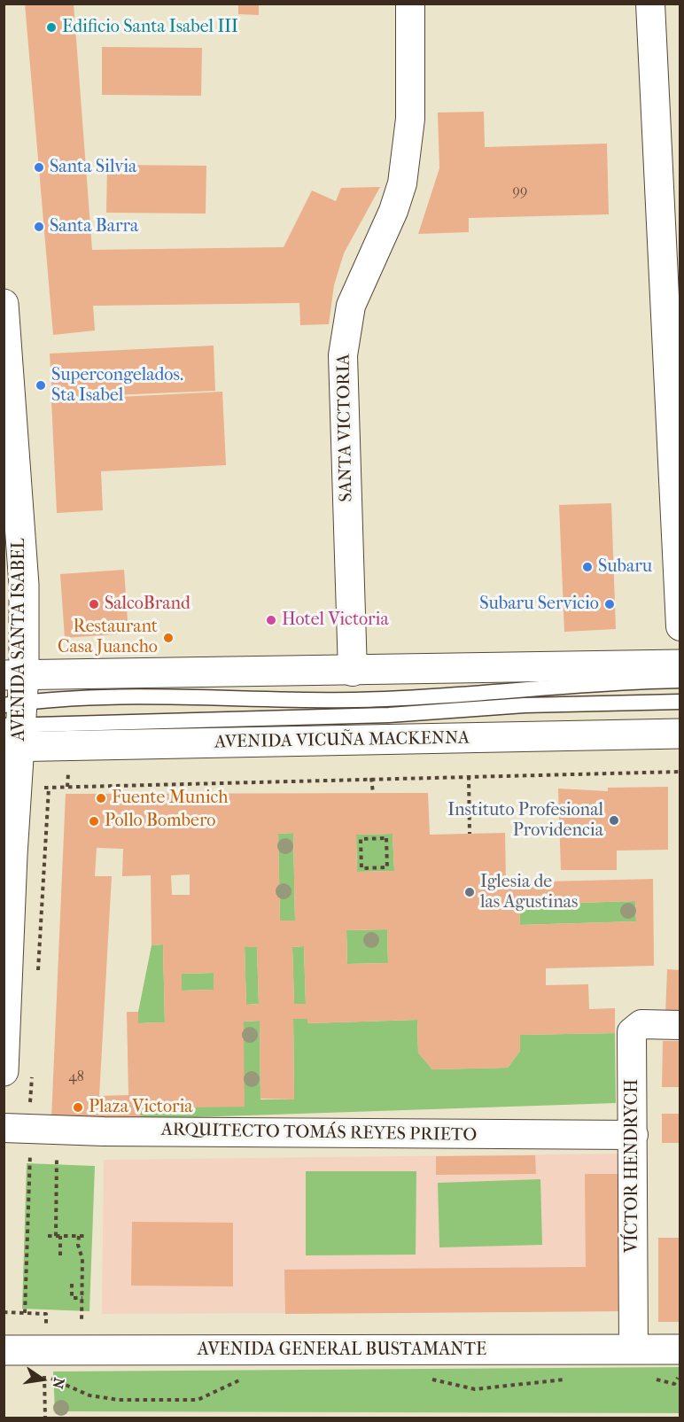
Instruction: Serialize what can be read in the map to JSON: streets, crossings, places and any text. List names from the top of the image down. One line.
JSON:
{"streets":{"main road":["AVENIDA SANTA ISABEL","AVENIDA VICUÑA MACKENNA","AVENIDA GENERAL BUSTAMANTE"],"street":["SANTA VICTORIA","ARQUITECTO TOMÁS REYES PRIETO","VÍCTOR HENDRYCH"]},"crossings":[["AVENIDA SANTA ISABEL","AVENIDA VICUÑA MACKENNA"],["ARQUITECTO TOMÁS REYES PRIETO","VÍCTOR HENDRYCH"],["VÍCTOR HENDRYCH","AVENIDA GENERAL BUSTAMANTE"]],"places":["Edificio Santa Isabel III","Santa Silvia","Santa Barra","Supercongelados. Sta Isabel","Subaru","SalcoBrand","Subaru Servicio","Hotel Victoria","Restaurant Casa Juancho","Fuente Munich","Instituto Profesional Providencia","Pollo Bombero","Iglesia de las Agustinas","Plaza Victoria"],"house_numbers":["99","48"],"north":"right"}
